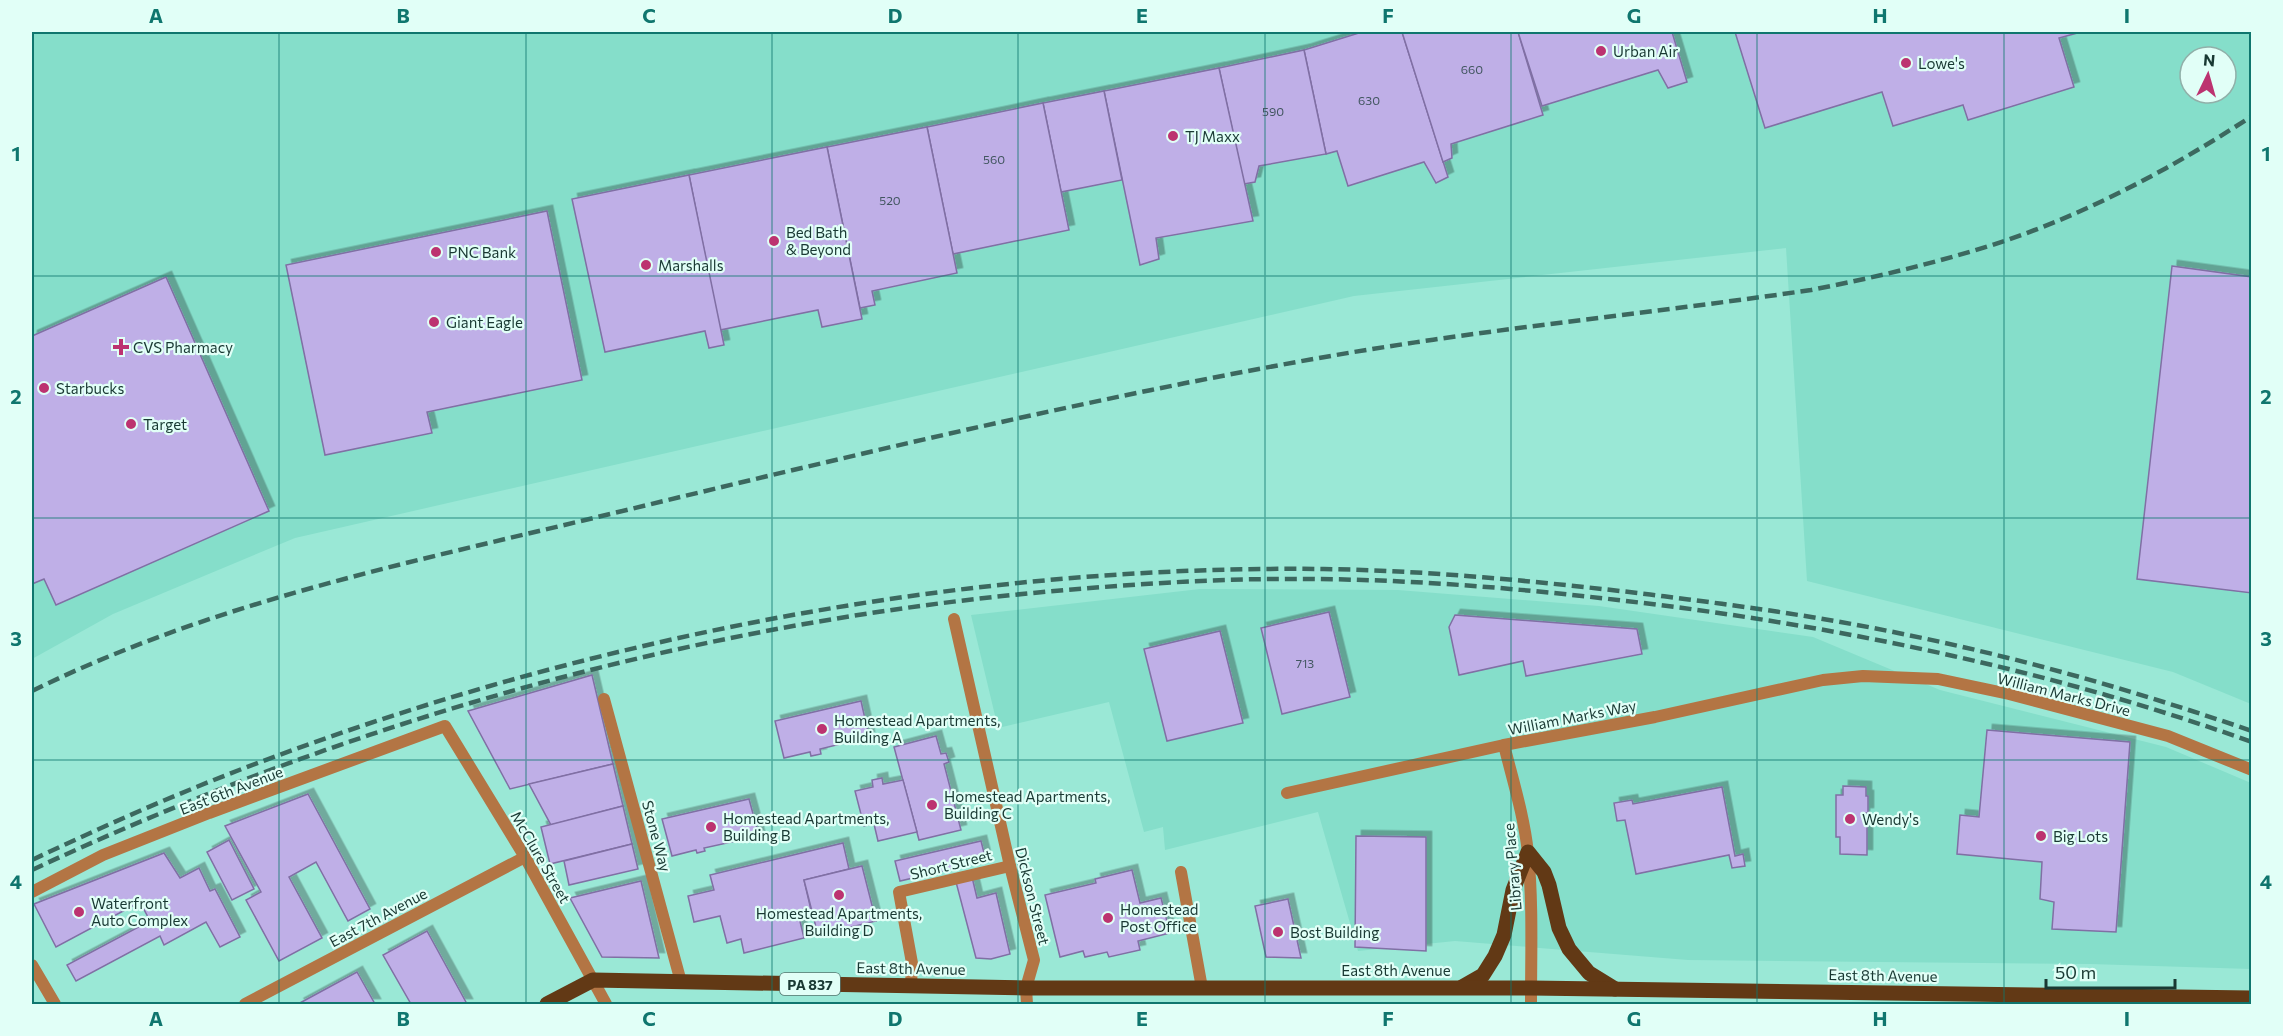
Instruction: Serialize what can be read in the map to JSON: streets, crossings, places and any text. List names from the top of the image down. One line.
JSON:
{"streets":{"main road":["East 8th Avenue","PA 837"],"street":["William Marks Drive","William Marks Way","East 6th Avenue","Stone Way","McClure Street","Short Street","Library Place","Dickson Street","East 7th Avenue"]},"crossings":[["William Marks Drive","William Marks Way"],["William Marks Way","Library Place"],["East 6th Avenue","McClure Street"],["Stone Way","East 8th Avenue"],["McClure Street","East 7th Avenue"],["McClure Street","East 8th Avenue"],["Short Street","Dickson Street"],["Short Street","East 8th Avenue"],["Library Place","East 8th Avenue"],["Dickson Street","East 8th Avenue"]],"places":{"other":["Urban Air","Lowe's","TJ Maxx","Bed Bath & Beyond","PNC Bank","Marshalls","Giant Eagle","Starbucks","Target","Homestead Apartments, Building A","Homestead Apartments, Building C","Wendy's","Homestead Apartments, Building B","Big Lots","Homestead Apartments, Building D","Waterfront Auto Complex","Homestead Post Office","Bost Building"],"health":["CVS Pharmacy"]},"house_numbers":["660","630","590","560","520","713"],"scale_bar":"50 m","north":"top","grid":{"columns":["A","B","C","D","E","F","G","H","I"],"rows":["1","2","3","4"]}}
